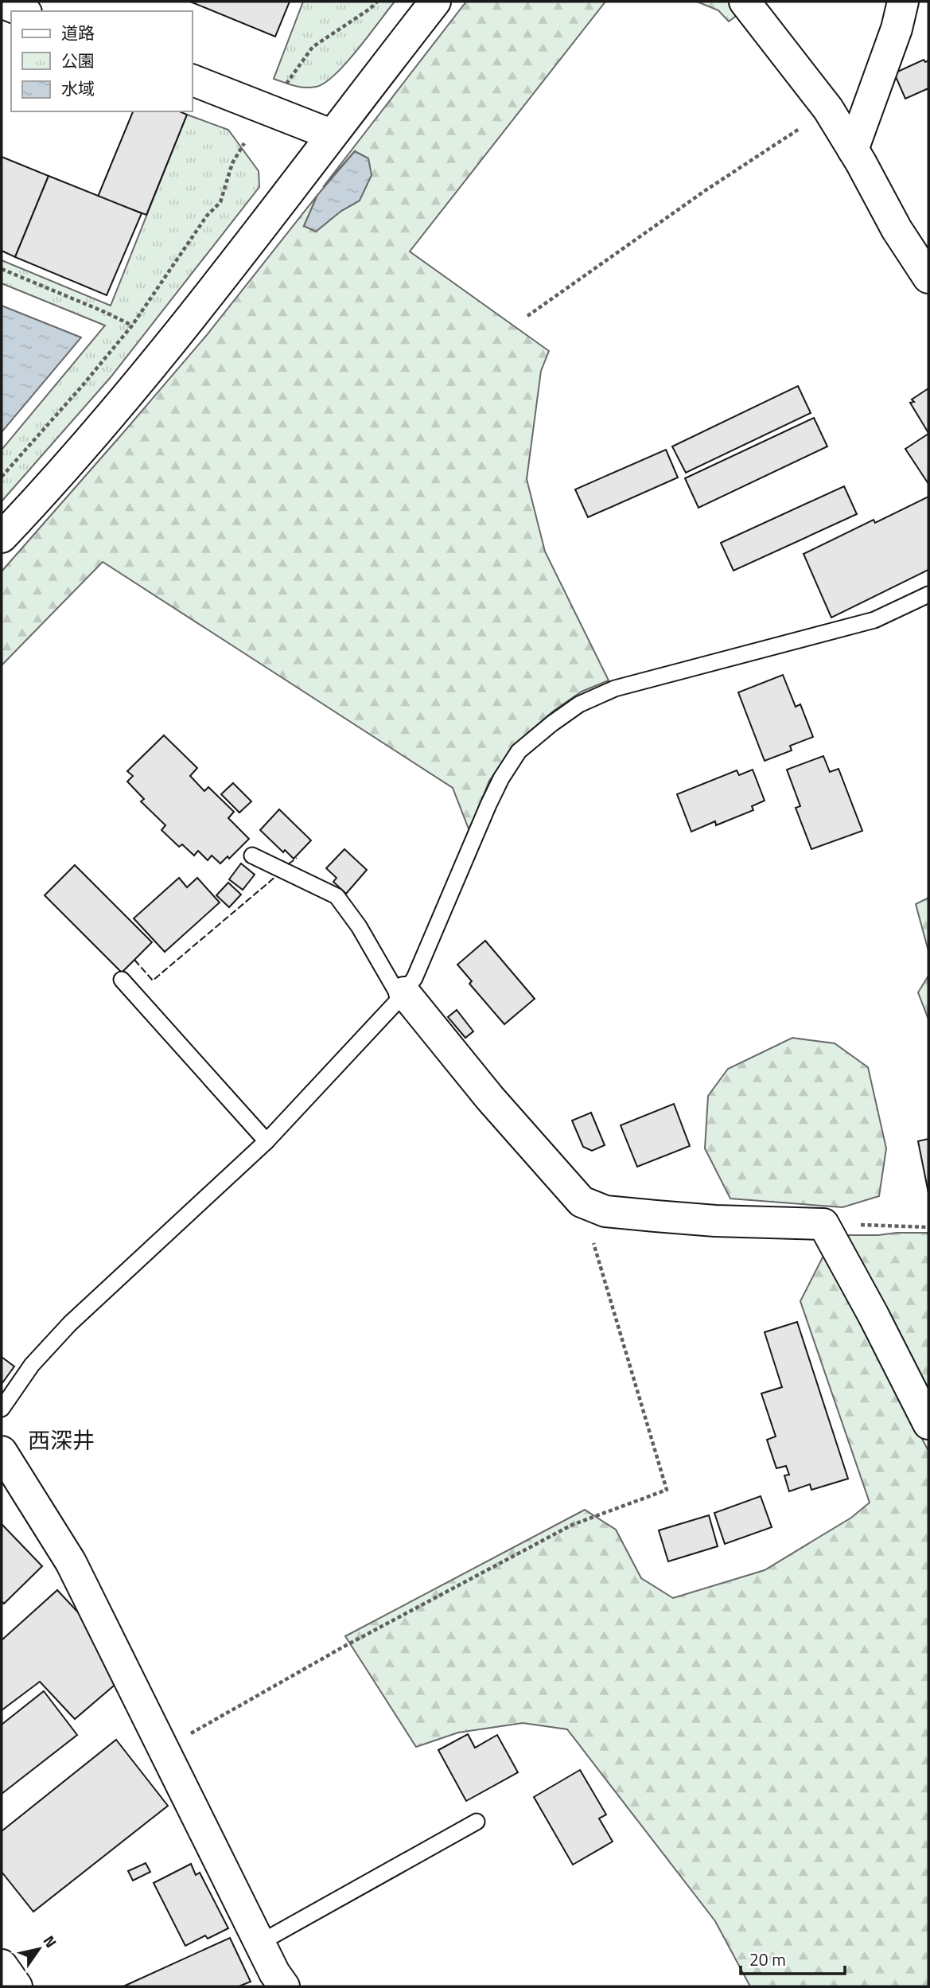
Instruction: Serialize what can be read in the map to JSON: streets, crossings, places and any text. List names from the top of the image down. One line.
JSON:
{"districts":["西深井"],"legend":["道路","公園","水域"],"scale_bar":"20 m","north":"top right"}
